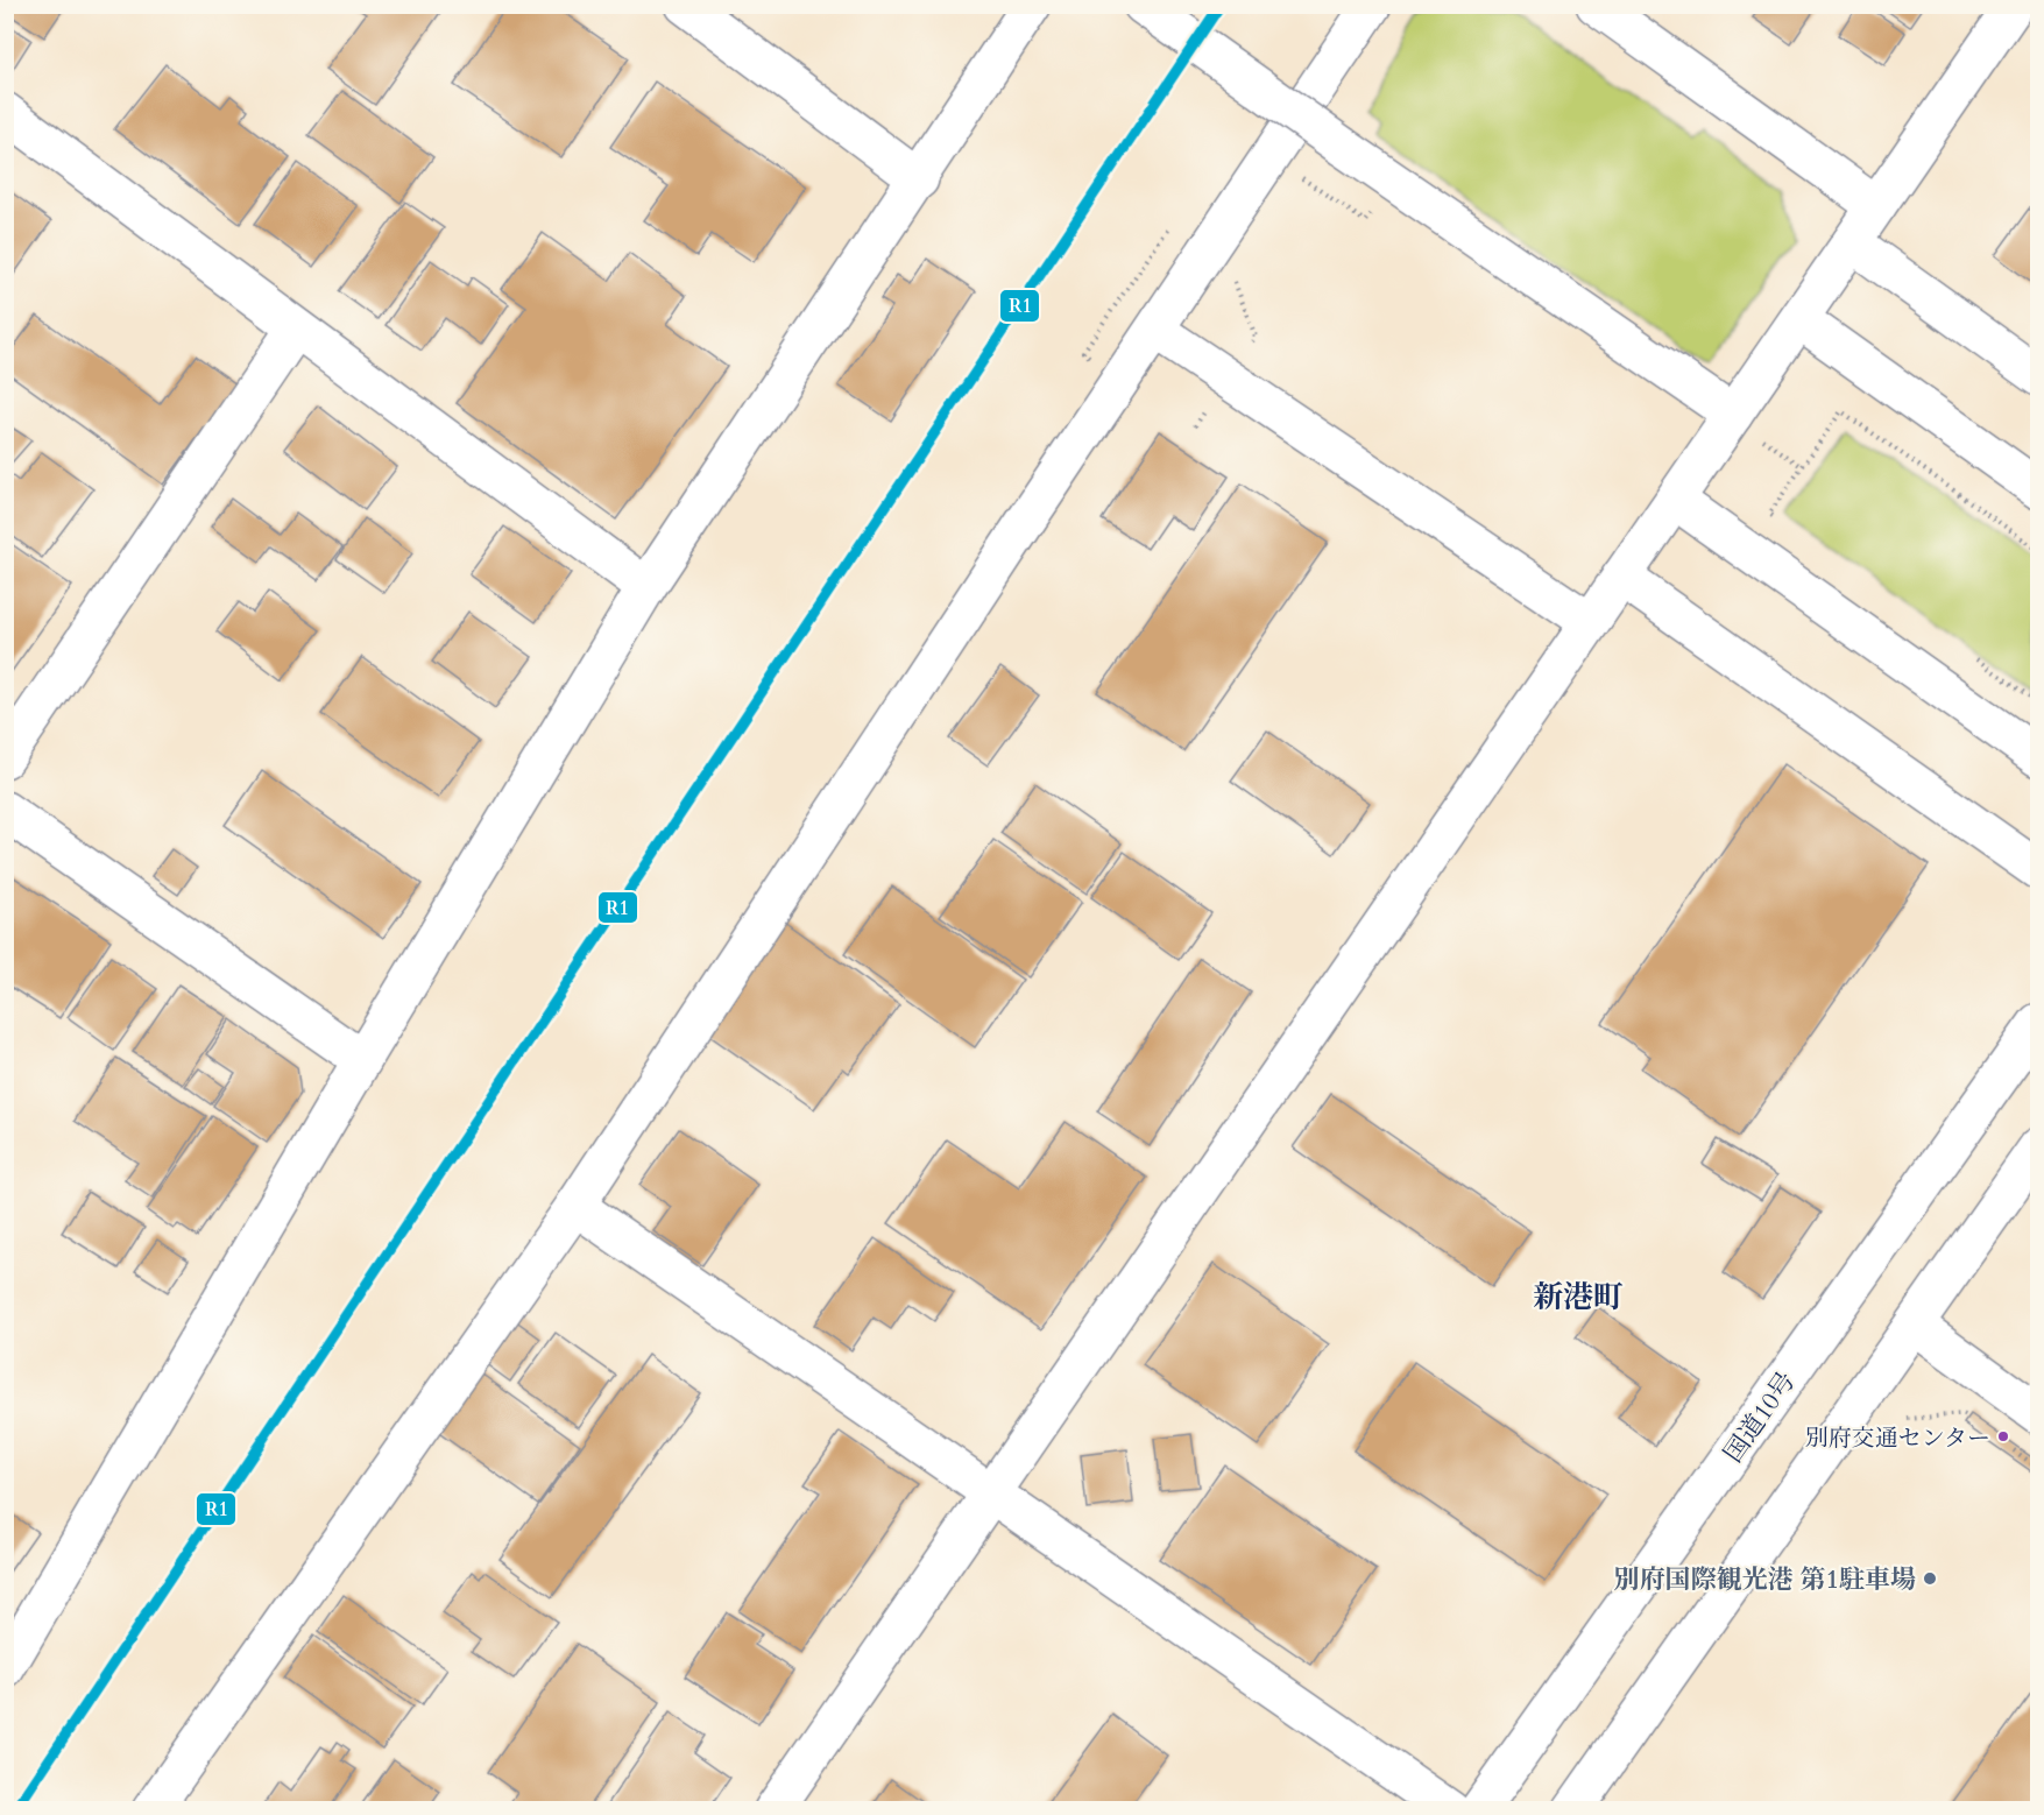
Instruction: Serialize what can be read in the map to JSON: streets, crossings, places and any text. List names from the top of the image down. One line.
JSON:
{"streets":{"main road":["国道10号"]},"districts":["新港町"],"places":["別府交通センター","別府国際観光港 第1駐車場"],"lines":["transit line R1"]}
